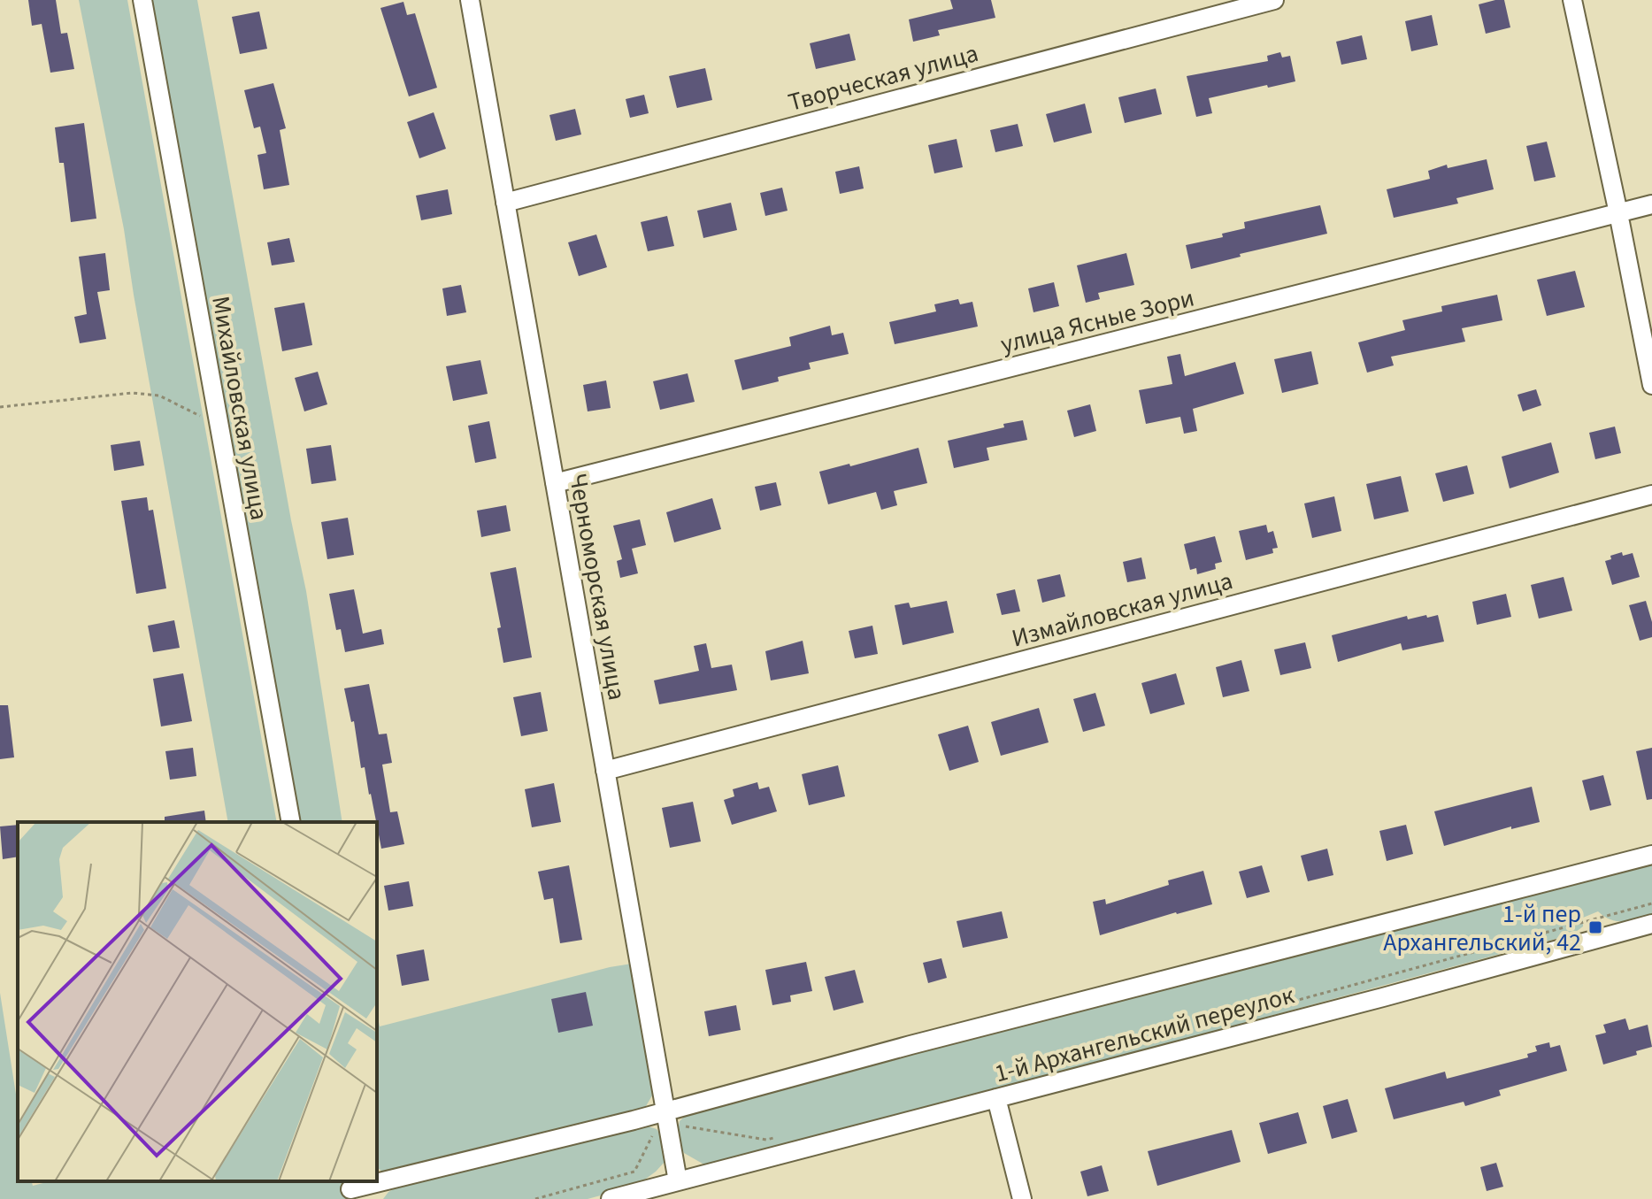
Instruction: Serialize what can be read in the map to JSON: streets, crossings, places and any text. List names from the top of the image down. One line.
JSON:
{"streets":{"street":["Творческая улица","улица Ясные Зори","Михайловская улица","Черноморская улица","Измайловская улица","1-й Архангельский переулок"]},"crossings":[["Творческая улица","Черноморская улица"],["улица Ясные Зори","Черноморская улица"],["Черноморская улица","Измайловская улица"],["Черноморская улица","1-й Архангельский переулок"]],"places":{"transit":["1-й пер Архангельский, 42"]}}
